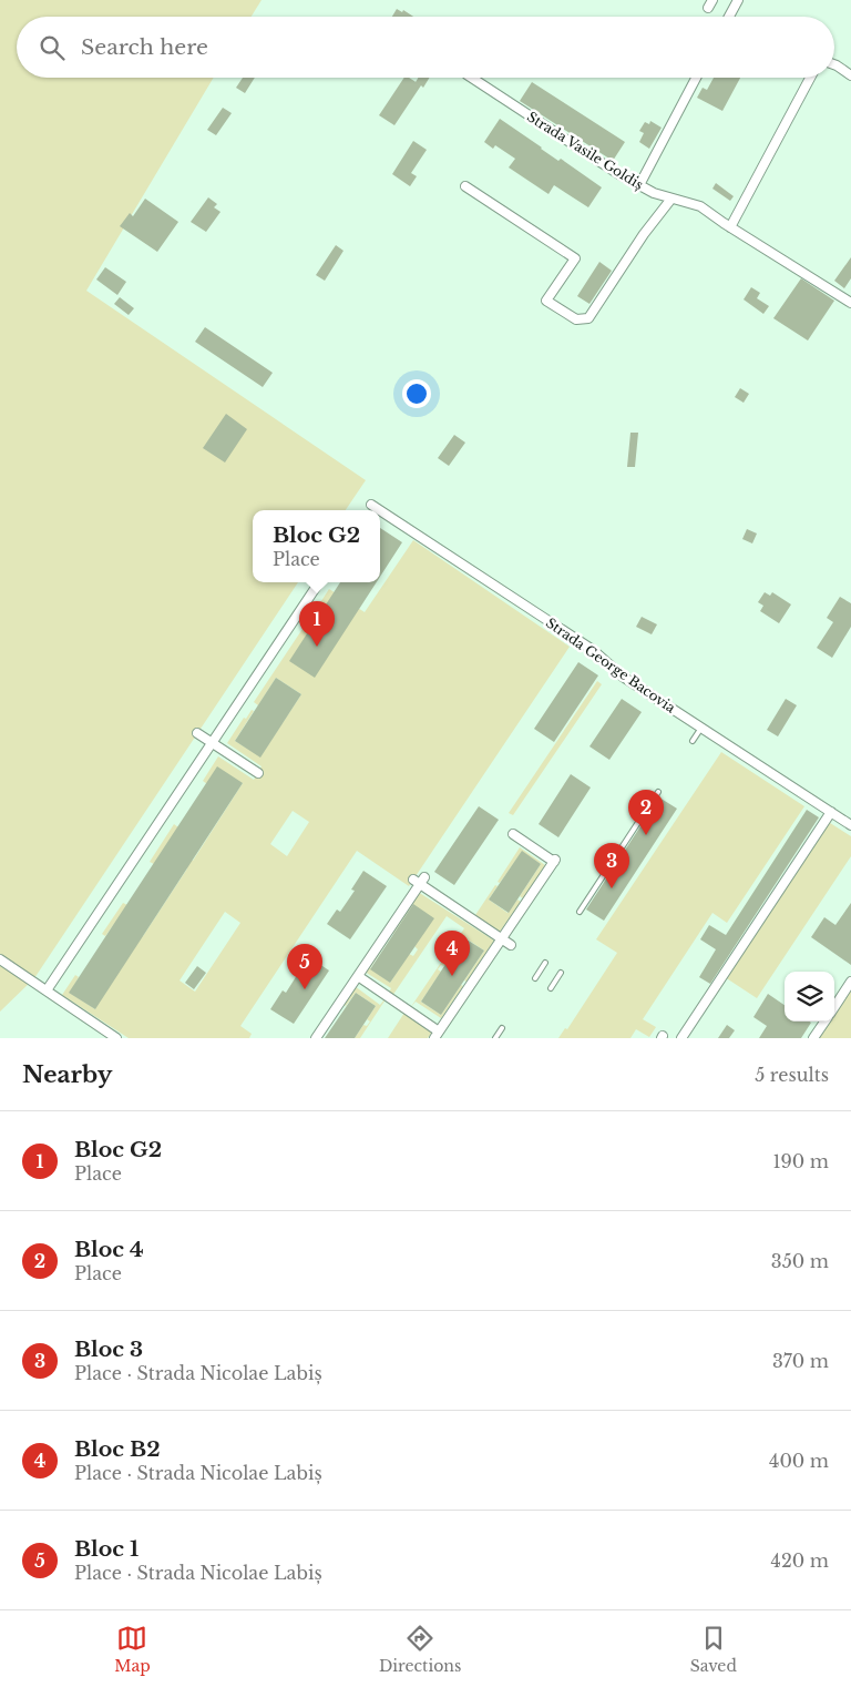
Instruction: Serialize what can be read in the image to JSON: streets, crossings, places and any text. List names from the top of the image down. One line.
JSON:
{"streets":{"street":["Strada Vasile Goldiș","Strada George Bacovia"]},"page":{"search":"Search here","popup":["Bloc G2","Place"],"pins":["1","2","3","4","5"],"heading":["Nearby","5 results"],"list":[{"mark":"1","name":"Bloc G2","note":"Place","value":"190 m"},{"mark":"2","name":"Bloc 4","note":"Place","value":"350 m"},{"mark":"3","name":"Bloc 3","note":"Place · Strada Nicolae Labiș","value":"370 m"},{"mark":"4","name":"Bloc B2","note":"Place · Strada Nicolae Labiș","value":"400 m"},{"mark":"5","name":"Bloc 1","note":"Place · Strada Nicolae Labiș","value":"420 m"}],"nav":["Map","Directions","Saved"]}}
